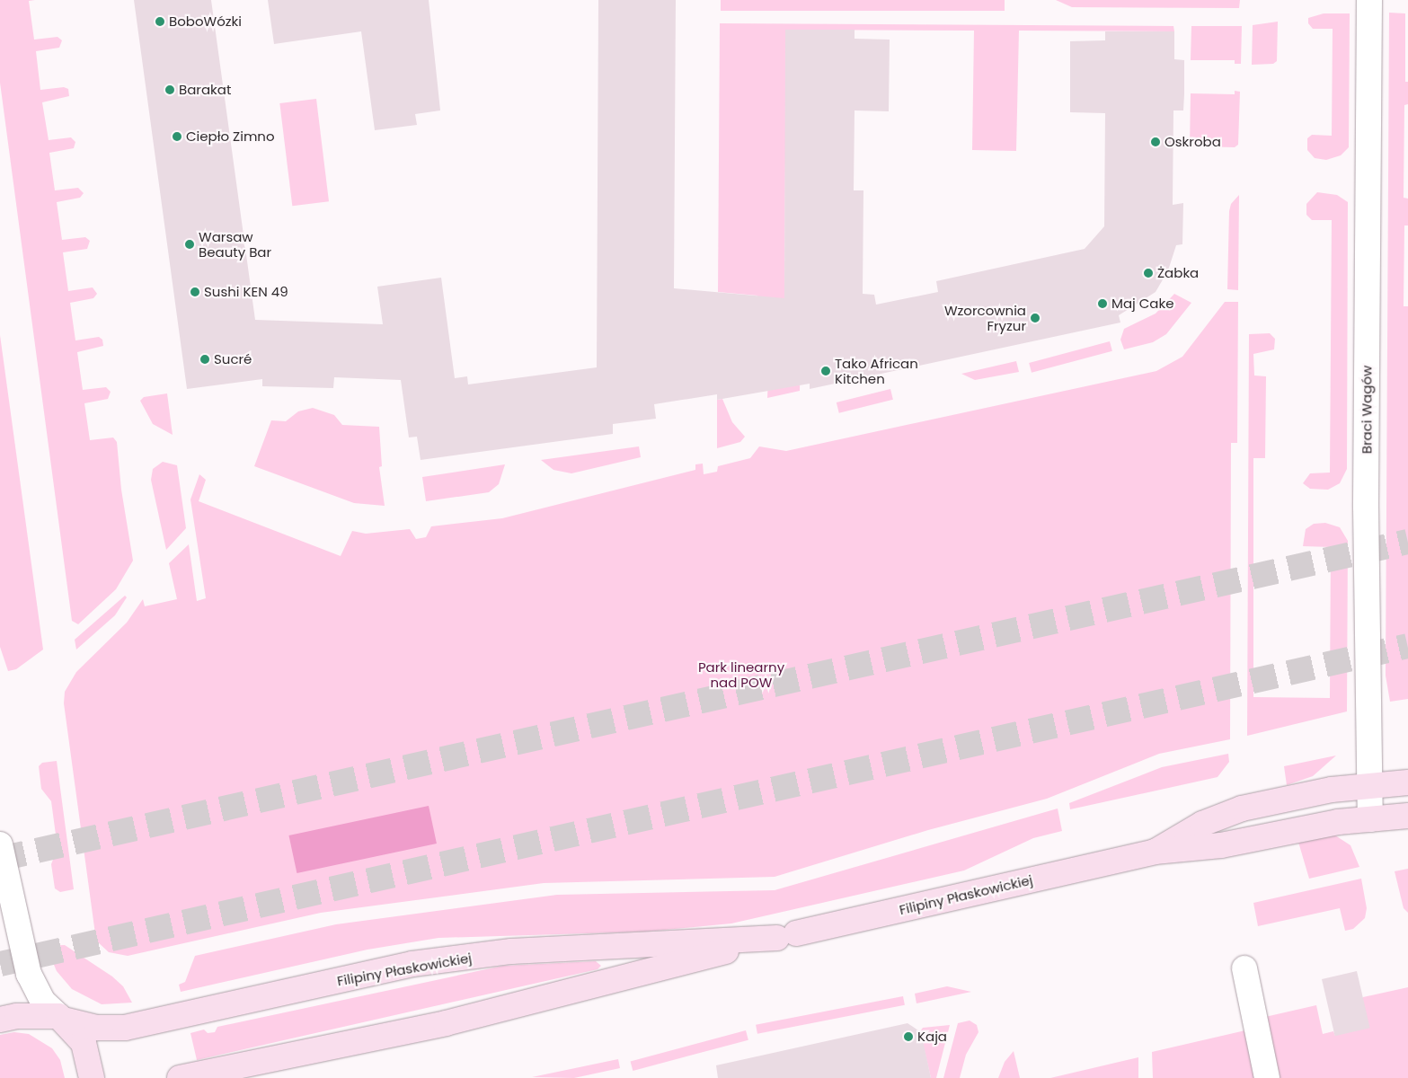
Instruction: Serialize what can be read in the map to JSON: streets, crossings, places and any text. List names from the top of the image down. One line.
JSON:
{"streets":{"main road":["Filipiny Płaskowickiej"],"street":["Braci Wagów"]},"crossings":[["Braci Wagów","Filipiny Płaskowickiej"]],"parks":["Park linearny nad POW"],"places":["BoboWózki","Barakat","Ciepło Zimno","Oskroba","Warsaw Beauty Bar","Żabka","Sushi KEN 49","Maj Cake","Wzorcownia Fryzur","Sucré","Tako African Kitchen","Kaja"]}
